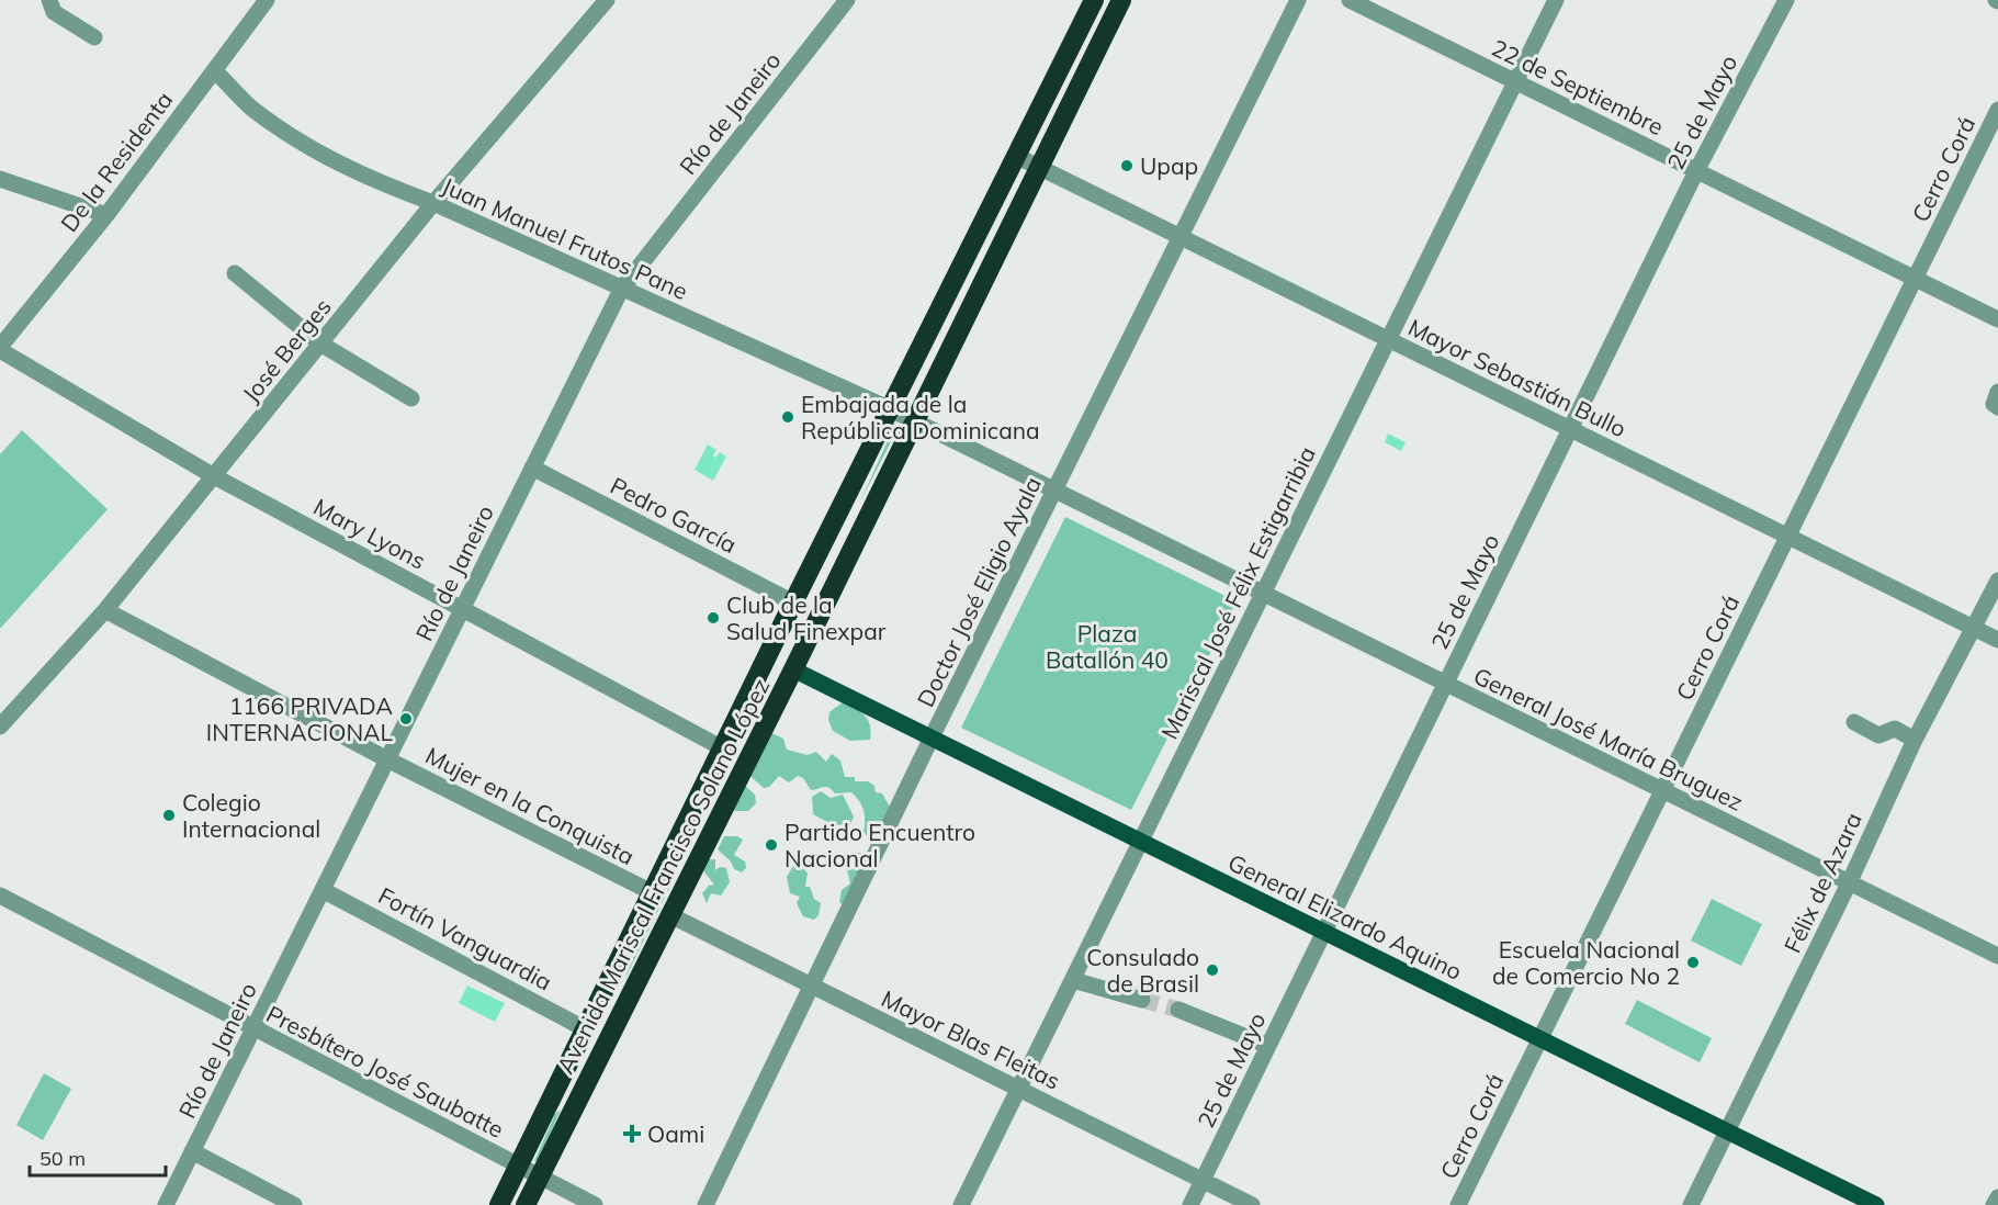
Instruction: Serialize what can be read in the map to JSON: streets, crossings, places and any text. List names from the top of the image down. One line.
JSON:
{"streets":{"highway":["Avenida Mariscal Francisco Solano López"],"main road":["General Elizardo Aquino"],"street":["22 de Septiembre","25 de Mayo","Río de Janeiro","De la Residenta","Cerro Corá","Juan Manuel Frutos Pane","José Berges","Mayor Sebastián Bullo","Pedro García","Mary Lyons","Doctor José Eligio Ayala","Mariscal José Félix Estigarribia","General José María Bruguez","Mujer en la Conquista","Félix de Azara","Fortín Vanguardia","Mayor Blas Fleitas","Presbítero José Saubatte"]},"crossings":[["22 de Septiembre","25 de Mayo"],["22 de Septiembre","Cerro Corá"],["22 de Septiembre","Mariscal José Félix Estigarribia"],["25 de Mayo","Mayor Sebastián Bullo"],["25 de Mayo","General José María Bruguez"],["25 de Mayo","General Elizardo Aquino"],["25 de Mayo","Mayor Blas Fleitas"],["Río de Janeiro","Juan Manuel Frutos Pane"],["Río de Janeiro","Pedro García"],["Río de Janeiro","Mary Lyons"],["Río de Janeiro","Mujer en la Conquista"],["Río de Janeiro","Fortín Vanguardia"],["Río de Janeiro","Presbítero José Saubatte"],["De la Residenta","Juan Manuel Frutos Pane"],["De la Residenta","Mary Lyons"],["Cerro Corá","Mayor Sebastián Bullo"],["Cerro Corá","General José María Bruguez"],["Cerro Corá","General Elizardo Aquino"],["Juan Manuel Frutos Pane","José Berges"],["Juan Manuel Frutos Pane","General José María Bruguez"],["Juan Manuel Frutos Pane","Avenida Mariscal Francisco Solano López"],["José Berges","Mary Lyons"],["José Berges","Mujer en la Conquista"],["Mayor Sebastián Bullo","Doctor José Eligio Ayala"],["Mayor Sebastián Bullo","Mariscal José Félix Estigarribia"],["Mayor Sebastián Bullo","Avenida Mariscal Francisco Solano López"],["Mayor Sebastián Bullo","Félix de Azara"],["Pedro García","Avenida Mariscal Francisco Solano López"],["Mary Lyons","Avenida Mariscal Francisco Solano López"],["Doctor José Eligio Ayala","General José María Bruguez"],["Doctor José Eligio Ayala","General Elizardo Aquino"],["Doctor José Eligio Ayala","Mayor Blas Fleitas"],["Mariscal José Félix Estigarribia","General José María Bruguez"],["Mariscal José Félix Estigarribia","General Elizardo Aquino"],["Mariscal José Félix Estigarribia","Mayor Blas Fleitas"],["General José María Bruguez","Avenida Mariscal Francisco Solano López"],["General José María Bruguez","Félix de Azara"],["Mujer en la Conquista","Avenida Mariscal Francisco Solano López"],["Avenida Mariscal Francisco Solano López","General Elizardo Aquino"],["Avenida Mariscal Francisco Solano López","Fortín Vanguardia"],["Avenida Mariscal Francisco Solano López","Mayor Blas Fleitas"],["Avenida Mariscal Francisco Solano López","Presbítero José Saubatte"],["Félix de Azara","General Elizardo Aquino"]],"parks":["Plaza Batallón 40"],"places":{"other":["Upap","Embajada de la República Dominicana","Club de la Salud Finexpar","1166 PRIVADA INTERNACIONAL","Colegio Internacional","Partido Encuentro Nacional","Escuela Nacional de Comercio No 2","Consulado de Brasil"],"health":["Oami"]},"scale_bar":"50 m"}
